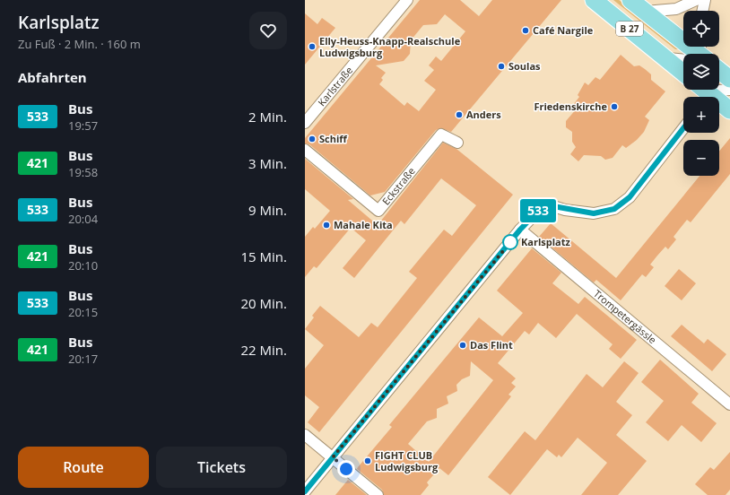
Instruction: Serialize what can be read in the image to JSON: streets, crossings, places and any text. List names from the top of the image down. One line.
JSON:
{"streets":{"main road":["B 27"],"street":["Karlstraße","Eckstraße","Trompetergässle"]},"places":["Café Nargile","Elly-Heuss-Knapp-Realschule Ludwigsburg","Soulas","Friedenskirche","Anders","Schiff","Mahale Kita","Karlsplatz","Das Flint","FIGHT CLUB Ludwigsburg"],"lines":["bus line 533"],"page":{"heading":[["Karlsplatz","Zu Fuß · 2 Min. · 160 m"],"Abfahrten"],"on_map":"533","map_buttons":["+","−"],"list":[{"mark":"533","name":"Bus","note":"19:57","value":"2 Min."},{"mark":"421","name":"Bus","note":"19:58","value":"3 Min."},{"mark":"533","name":"Bus","note":"20:04","value":"9 Min."},{"mark":"421","name":"Bus","note":"20:10","value":"15 Min."},{"mark":"533","name":"Bus","note":"20:15","value":"20 Min."},{"mark":"421","name":"Bus","note":"20:17","value":"22 Min."}],"buttons":["Route","Tickets"]}}
